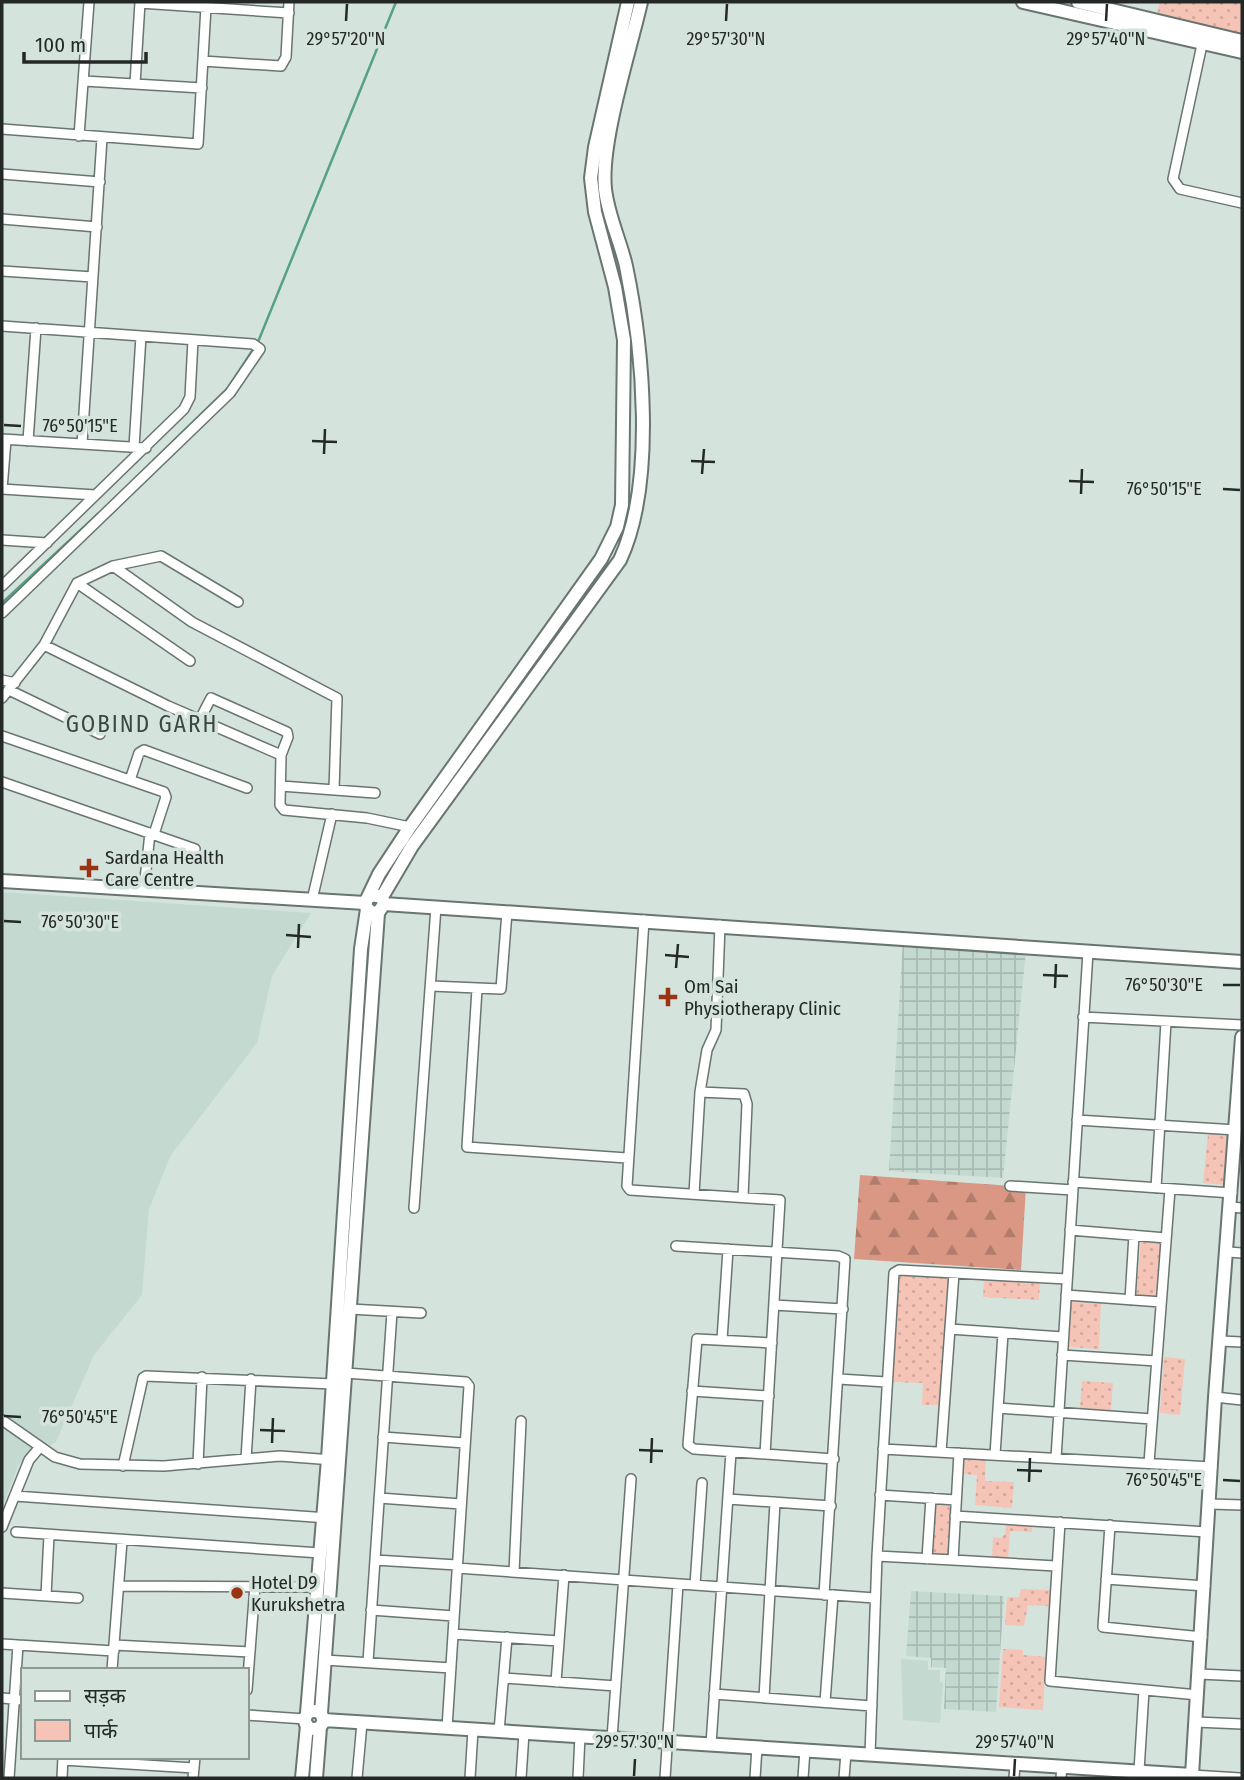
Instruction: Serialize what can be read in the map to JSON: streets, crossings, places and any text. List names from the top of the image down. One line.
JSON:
{"districts":["GOBIND GARH"],"places":{"health":["Sardana Health Care Centre","Om Sai Physiotherapy Clinic"],"other":["Hotel D9 Kurukshetra"]},"legend":["सड़क","पार्क"],"scale_bar":"100 m","coordinates":["29°57'20\"N","29°57'30\"N","29°57'40\"N","76°50'15\"E","76°50'30\"E","76°50'45\"E"]}
